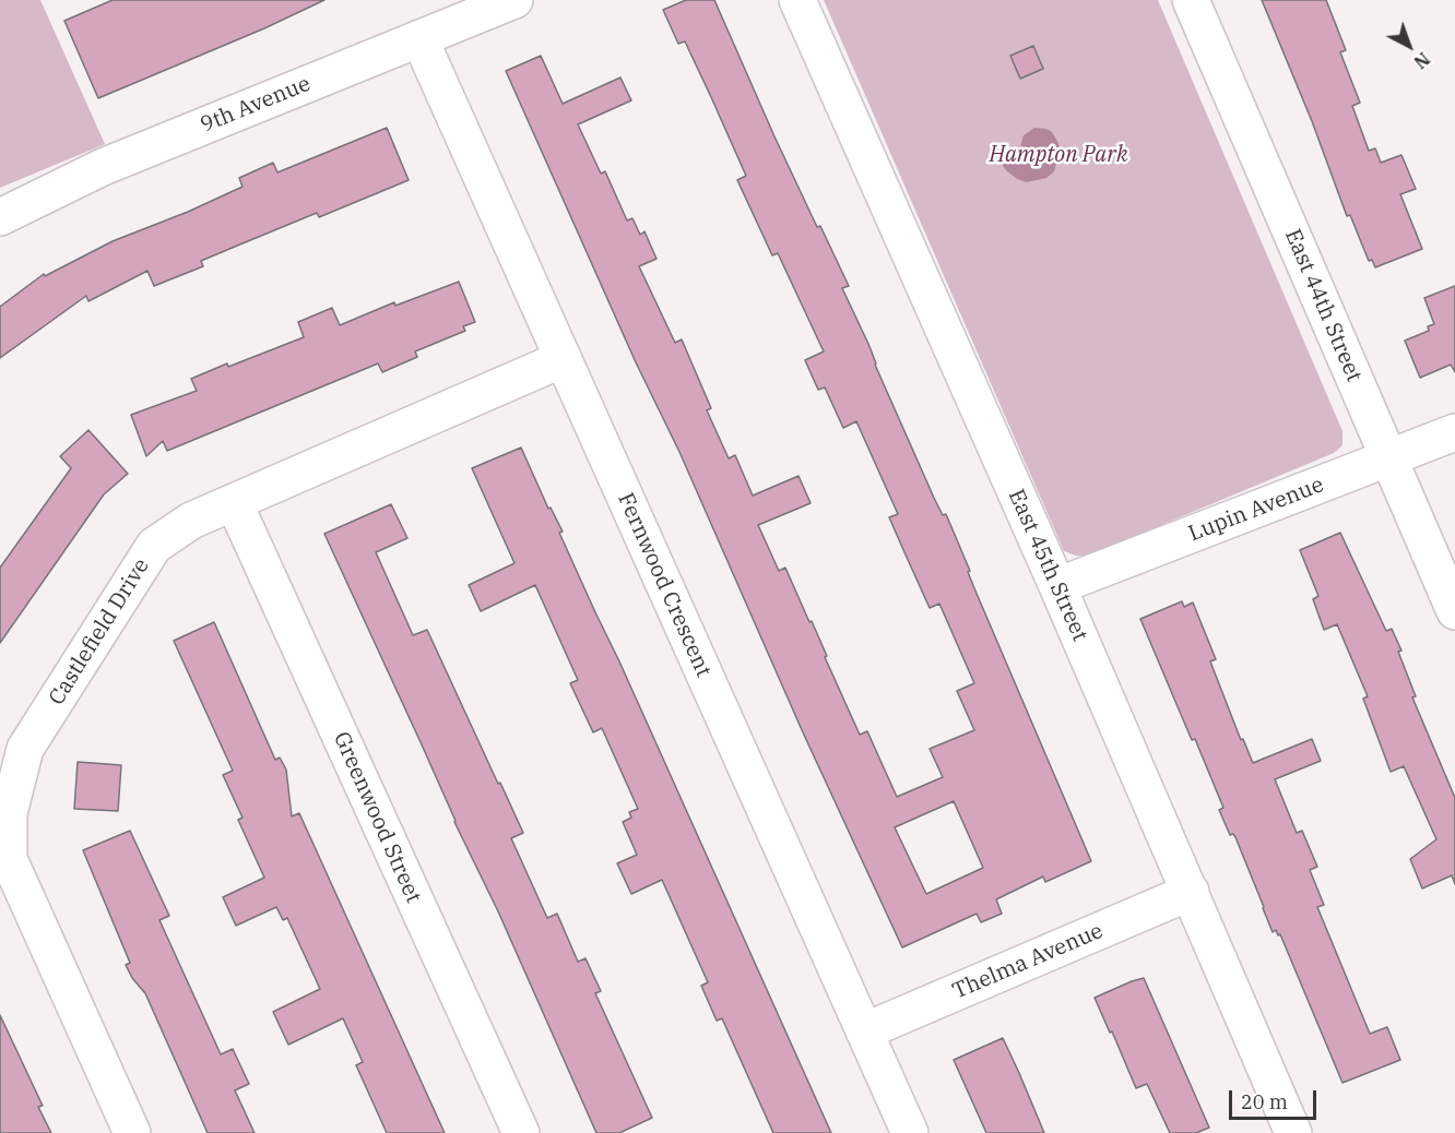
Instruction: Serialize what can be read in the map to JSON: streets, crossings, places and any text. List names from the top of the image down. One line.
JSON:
{"streets":{"street":["9th Avenue","East 44th Street","Lupin Avenue","East 45th Street","Fernwood Crescent","Castlefield Drive","Greenwood Street","Thelma Avenue"]},"crossings":[["9th Avenue","Fernwood Crescent"],["East 44th Street","Lupin Avenue"],["Lupin Avenue","East 45th Street"],["East 45th Street","Thelma Avenue"],["Fernwood Crescent","Castlefield Drive"],["Fernwood Crescent","Thelma Avenue"],["Castlefield Drive","Greenwood Street"]],"parks":["Hampton Park"],"scale_bar":"20 m","north":"bottom right"}
